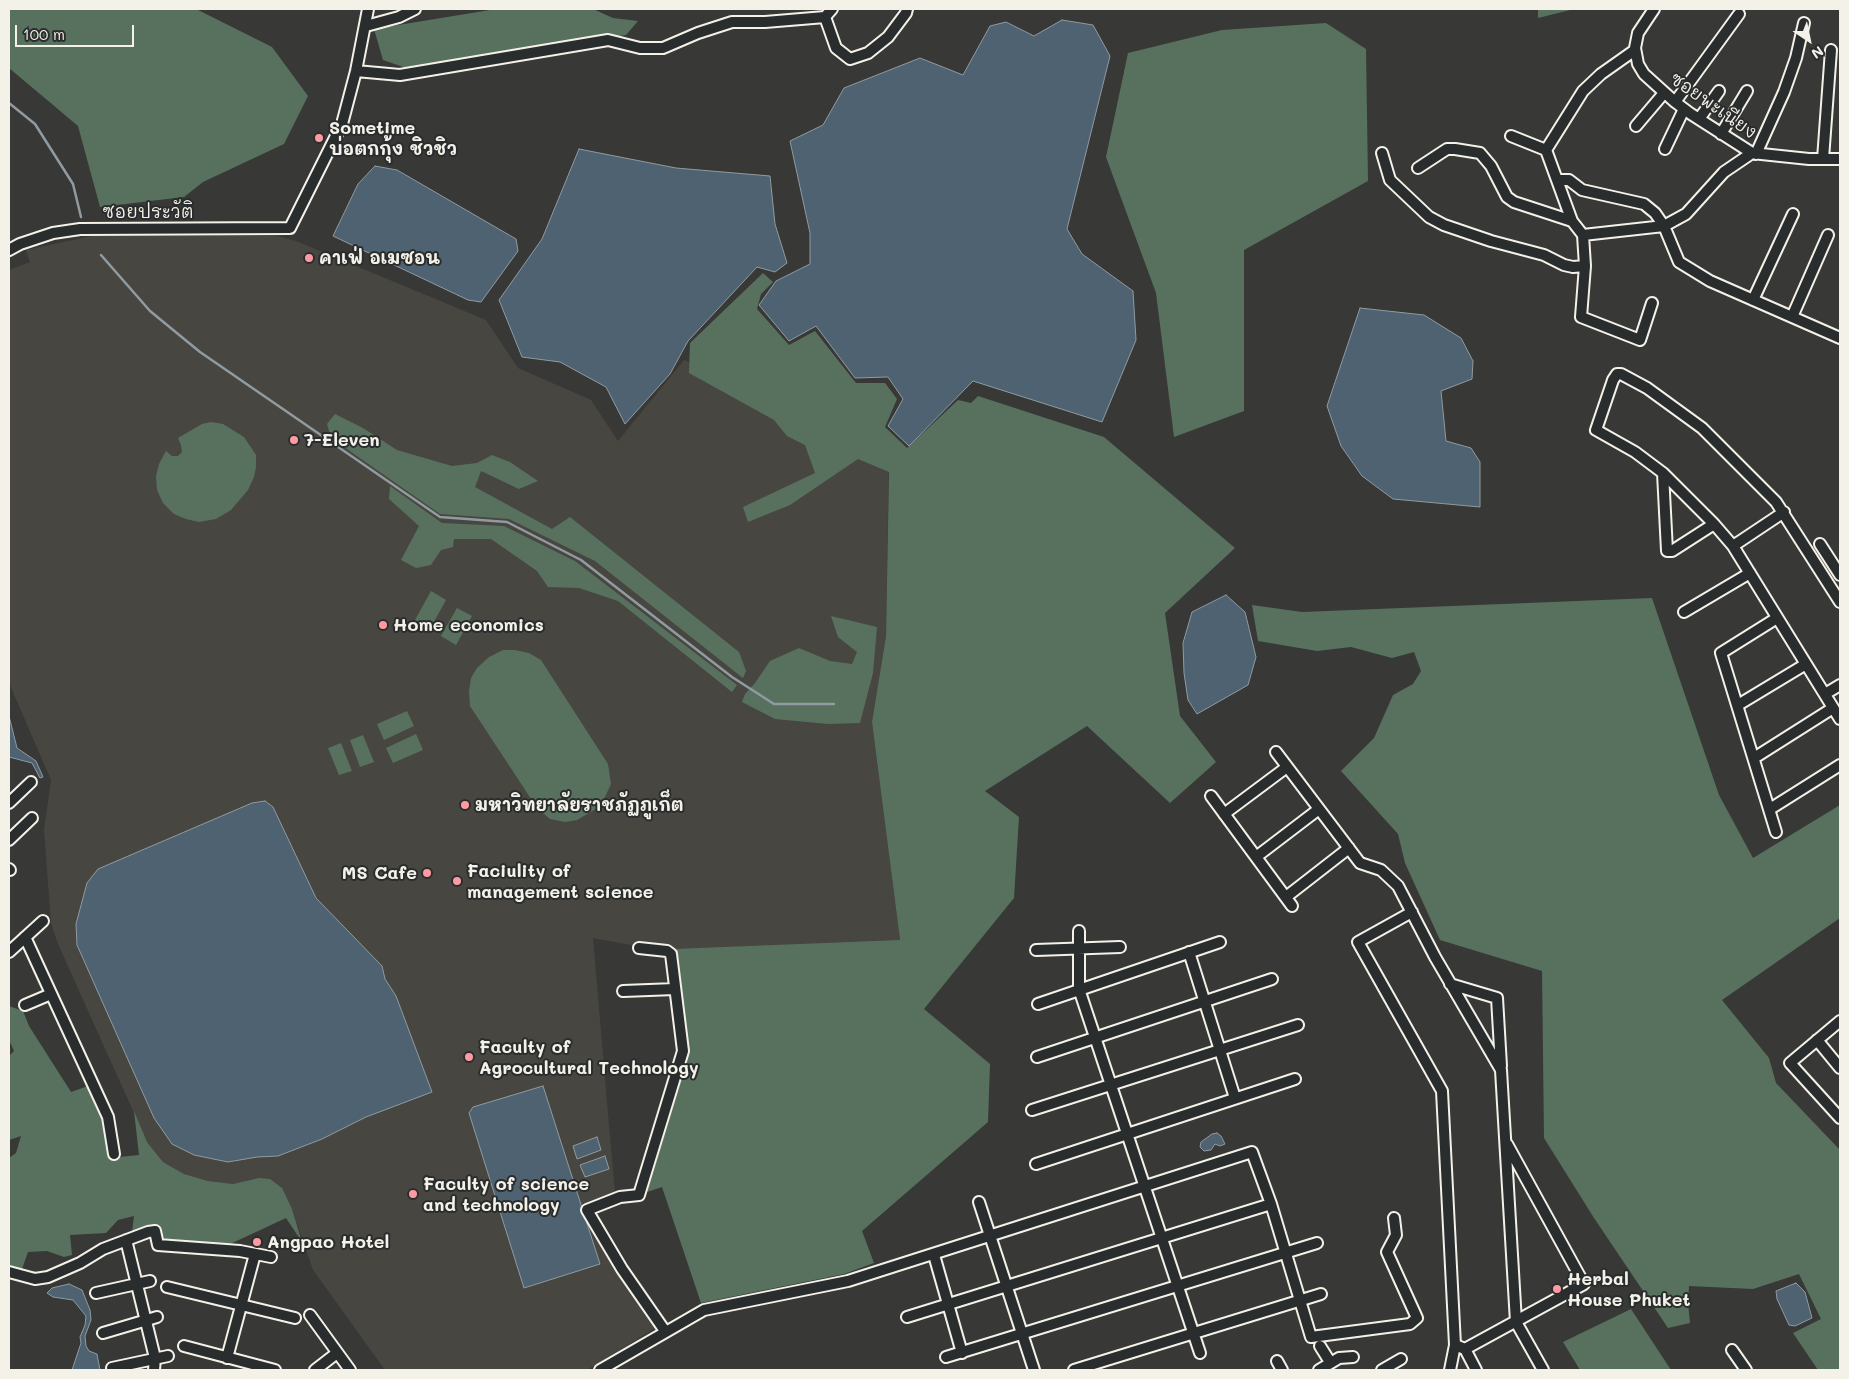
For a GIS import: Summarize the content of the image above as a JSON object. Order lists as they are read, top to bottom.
{
  "streets": {
    "street": ["ซอยพะเนียง", "ซอยประวัติ"]
  },
  "places": [
    "Sometime บ่อตกกุ้ง ชิวชิว",
    "คาเฟ่ อเมซอน",
    "7-Eleven",
    "Home economics",
    "มหาวิทยาลัยราชภัฏภูเก็ต",
    "MS Cafe",
    "Faciulity of management science",
    "Faculty of Agrocultural Technology",
    "Faculty of science and technology",
    "Angpao Hotel",
    "Herbal House Phuket"
  ],
  "scale_bar": "100 m",
  "north": "bottom right"
}
